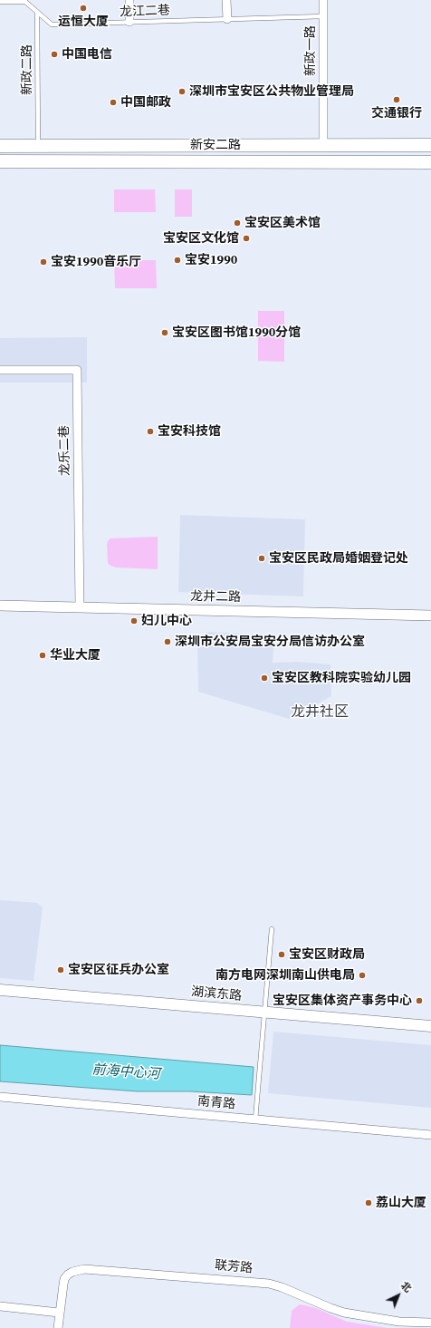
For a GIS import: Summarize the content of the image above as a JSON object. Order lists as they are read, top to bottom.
{
  "streets": {
    "main road": ["新安二路", "湖滨东路"],
    "street": [
      "新政一路",
      "龙乐二巷",
      "龙井二路",
      "南青路",
      "联芳路"
    ],
    "lane": ["龙江二巷", "新政二路"]
  },
  "crossings": [
    ["龙江二巷", "新政一路"],
    ["龙江二巷", "新政二路"],
    ["新政一路", "新安二路"],
    ["新政二路", "新安二路"],
    ["龙乐二巷", "龙井二路"]
  ],
  "districts": ["龙井社区"],
  "water": ["前海中心河"],
  "places": [
    "运恒大厦",
    "中国电信",
    "深圳市宝安区公共物业管理局",
    "交通银行",
    "中国邮政",
    "宝安区美术馆",
    "宝安区文化馆",
    "宝安1990",
    "宝安1990音乐厅",
    "宝安区图书馆1990分馆",
    "宝安科技馆",
    "宝安区民政局婚姻登记处",
    "妇儿中心",
    "深圳市公安局宝安分局信访办公室",
    "华业大厦",
    "宝安区教科院实验幼儿园",
    "宝安区财政局",
    "宝安区征兵办公室",
    "南方电网深圳南山供电局",
    "宝安区集体资产事务中心",
    "荔山大厦"
  ],
  "north": "top right"
}
